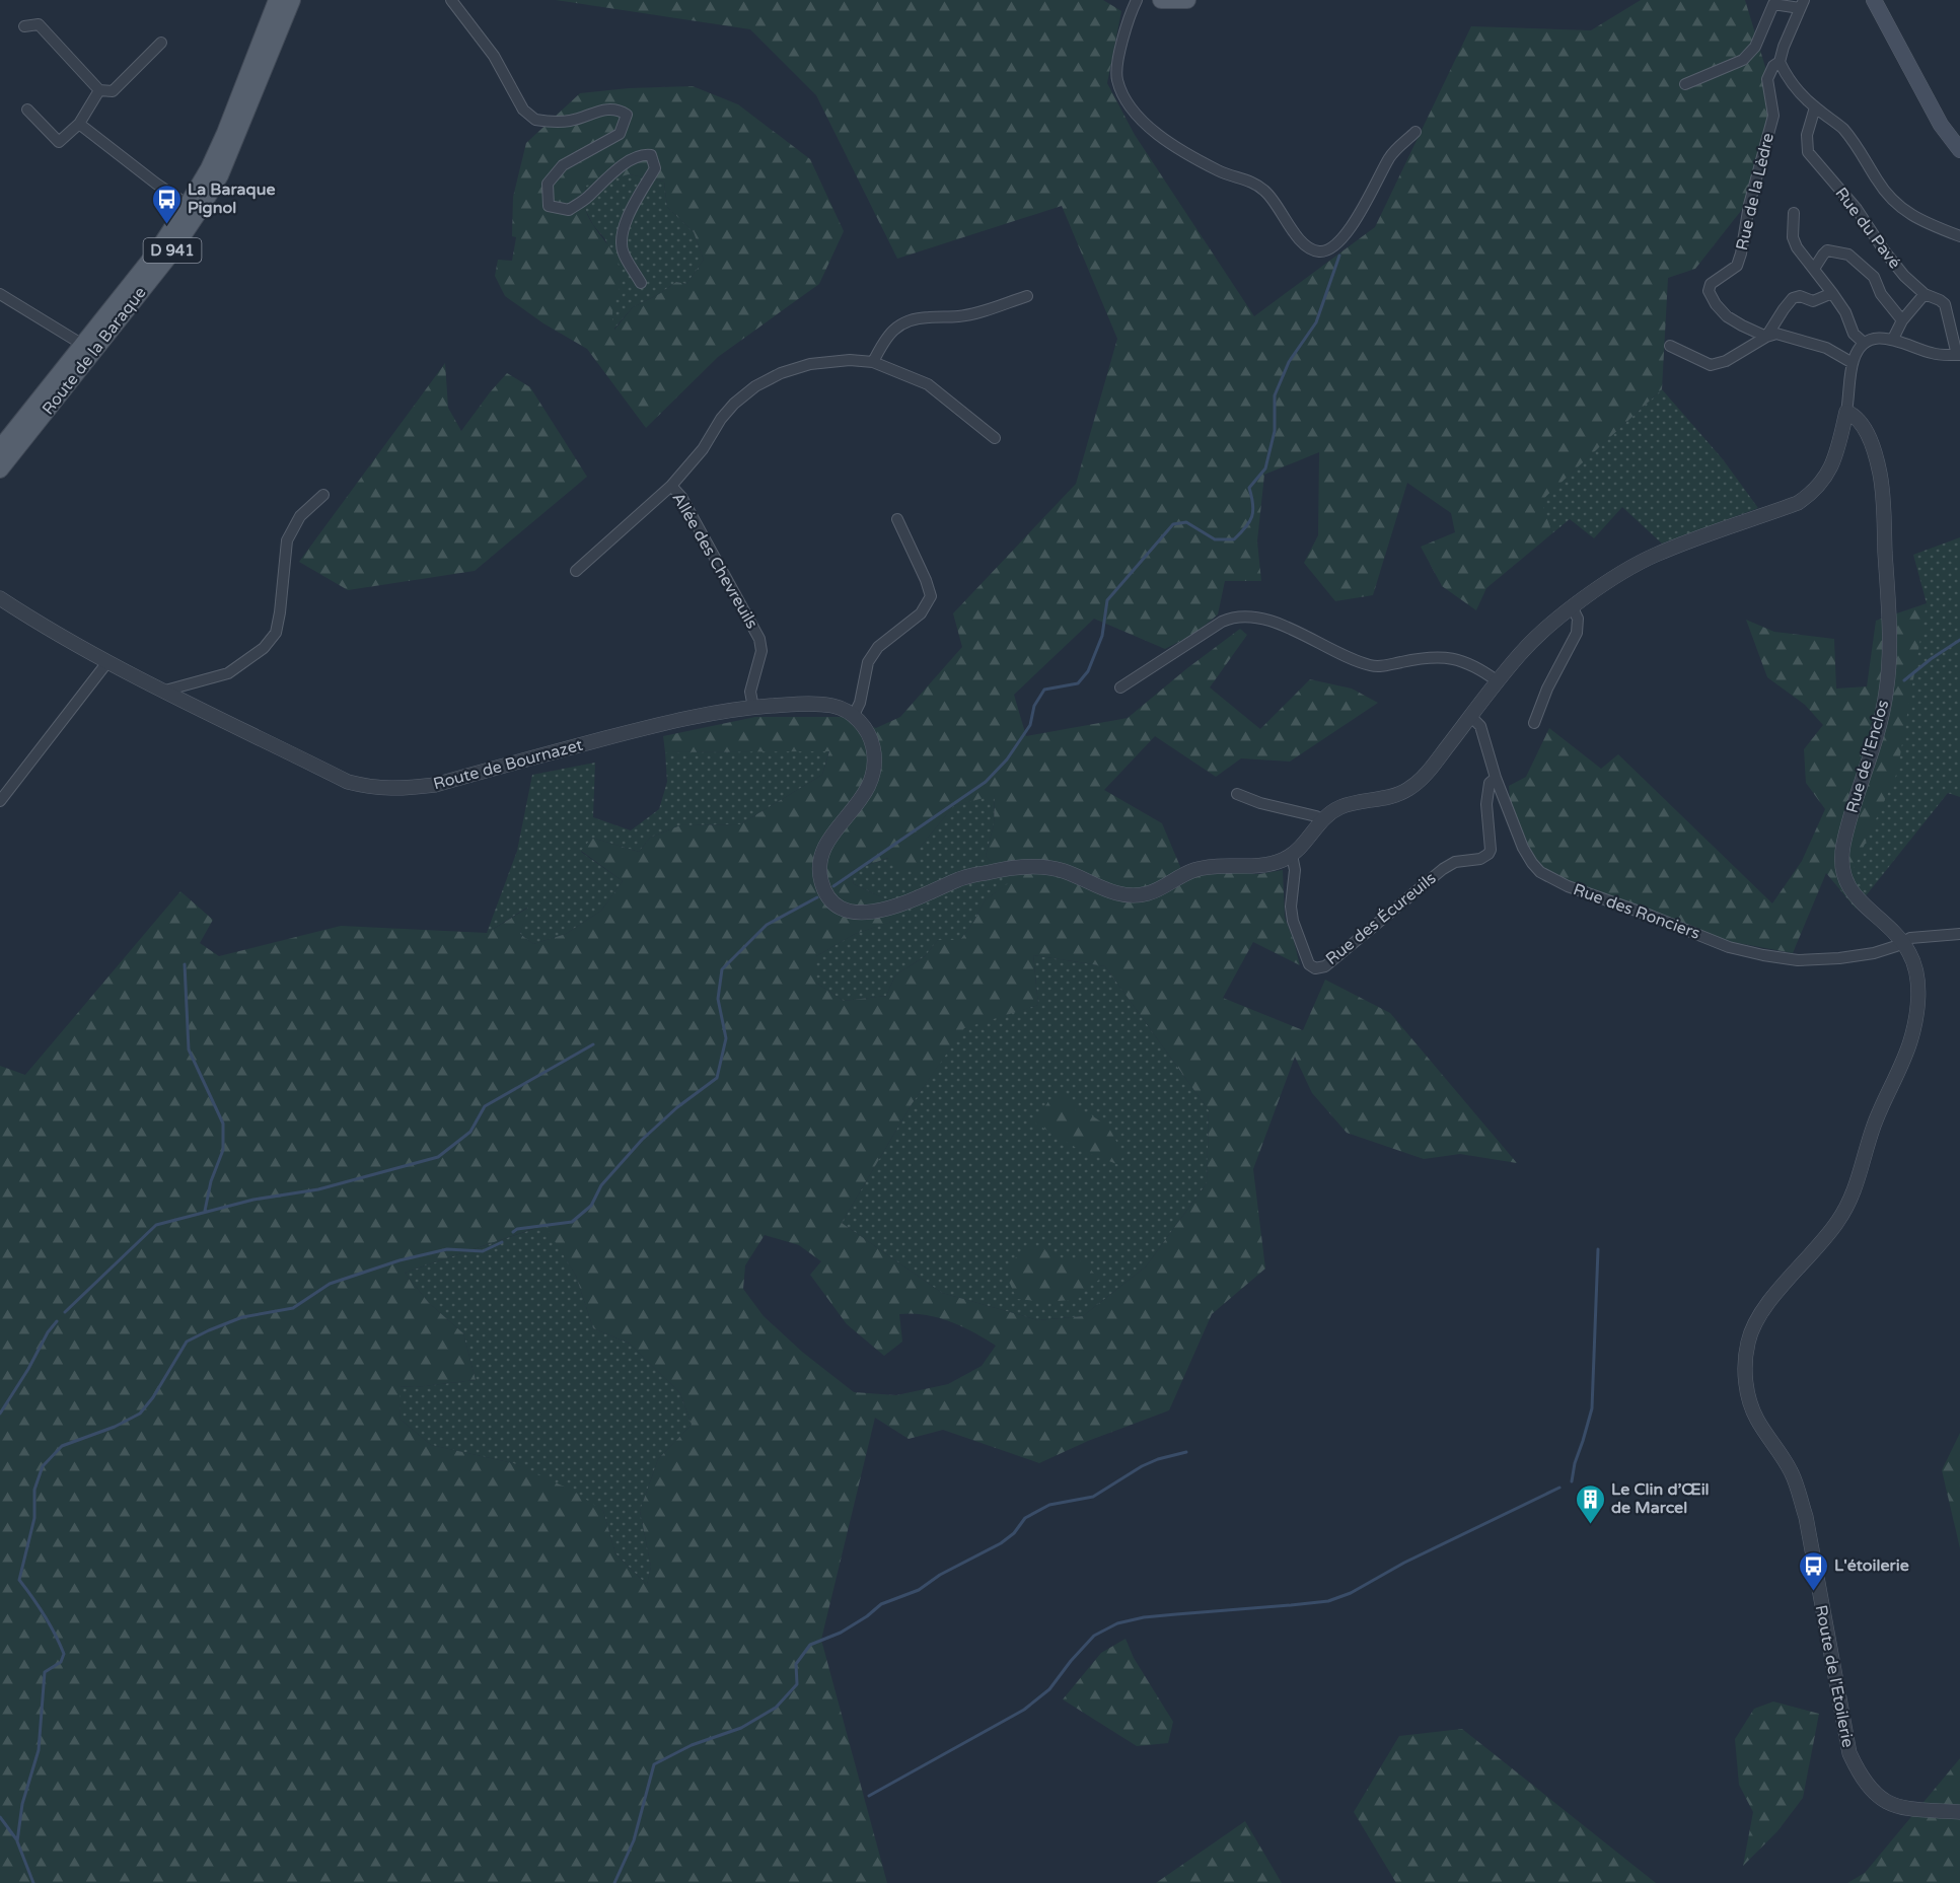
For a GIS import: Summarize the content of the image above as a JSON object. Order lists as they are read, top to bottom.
{
  "streets": {
    "main road": ["D 941", "Route de la Baraque"],
    "street": [
      "Rue de la Lèdre",
      "Rue du Pavé",
      "Allée des Chevreuils",
      "Rue de l'Enclos",
      "Route de Bournazet",
      "Rue des Ronciers",
      "Rue des Écureuils",
      "Route de l'Etoilerie"
    ]
  },
  "crossings": [
    ["Allée des Chevreuils", "Route de Bournazet"],
    ["Rue de l'Enclos", "Rue des Ronciers"],
    ["Rue de l'Enclos", "Route de l'Etoilerie"],
    ["Rue des Ronciers", "Rue des Écureuils"],
    ["Rue des Ronciers", "Route de l'Etoilerie"]
  ],
  "places": {
    "bus stop": ["La Baraque Pignol", "L'étoilerie"],
    "building": ["Le Clin d’Œil de Marcel"]
  }
}
